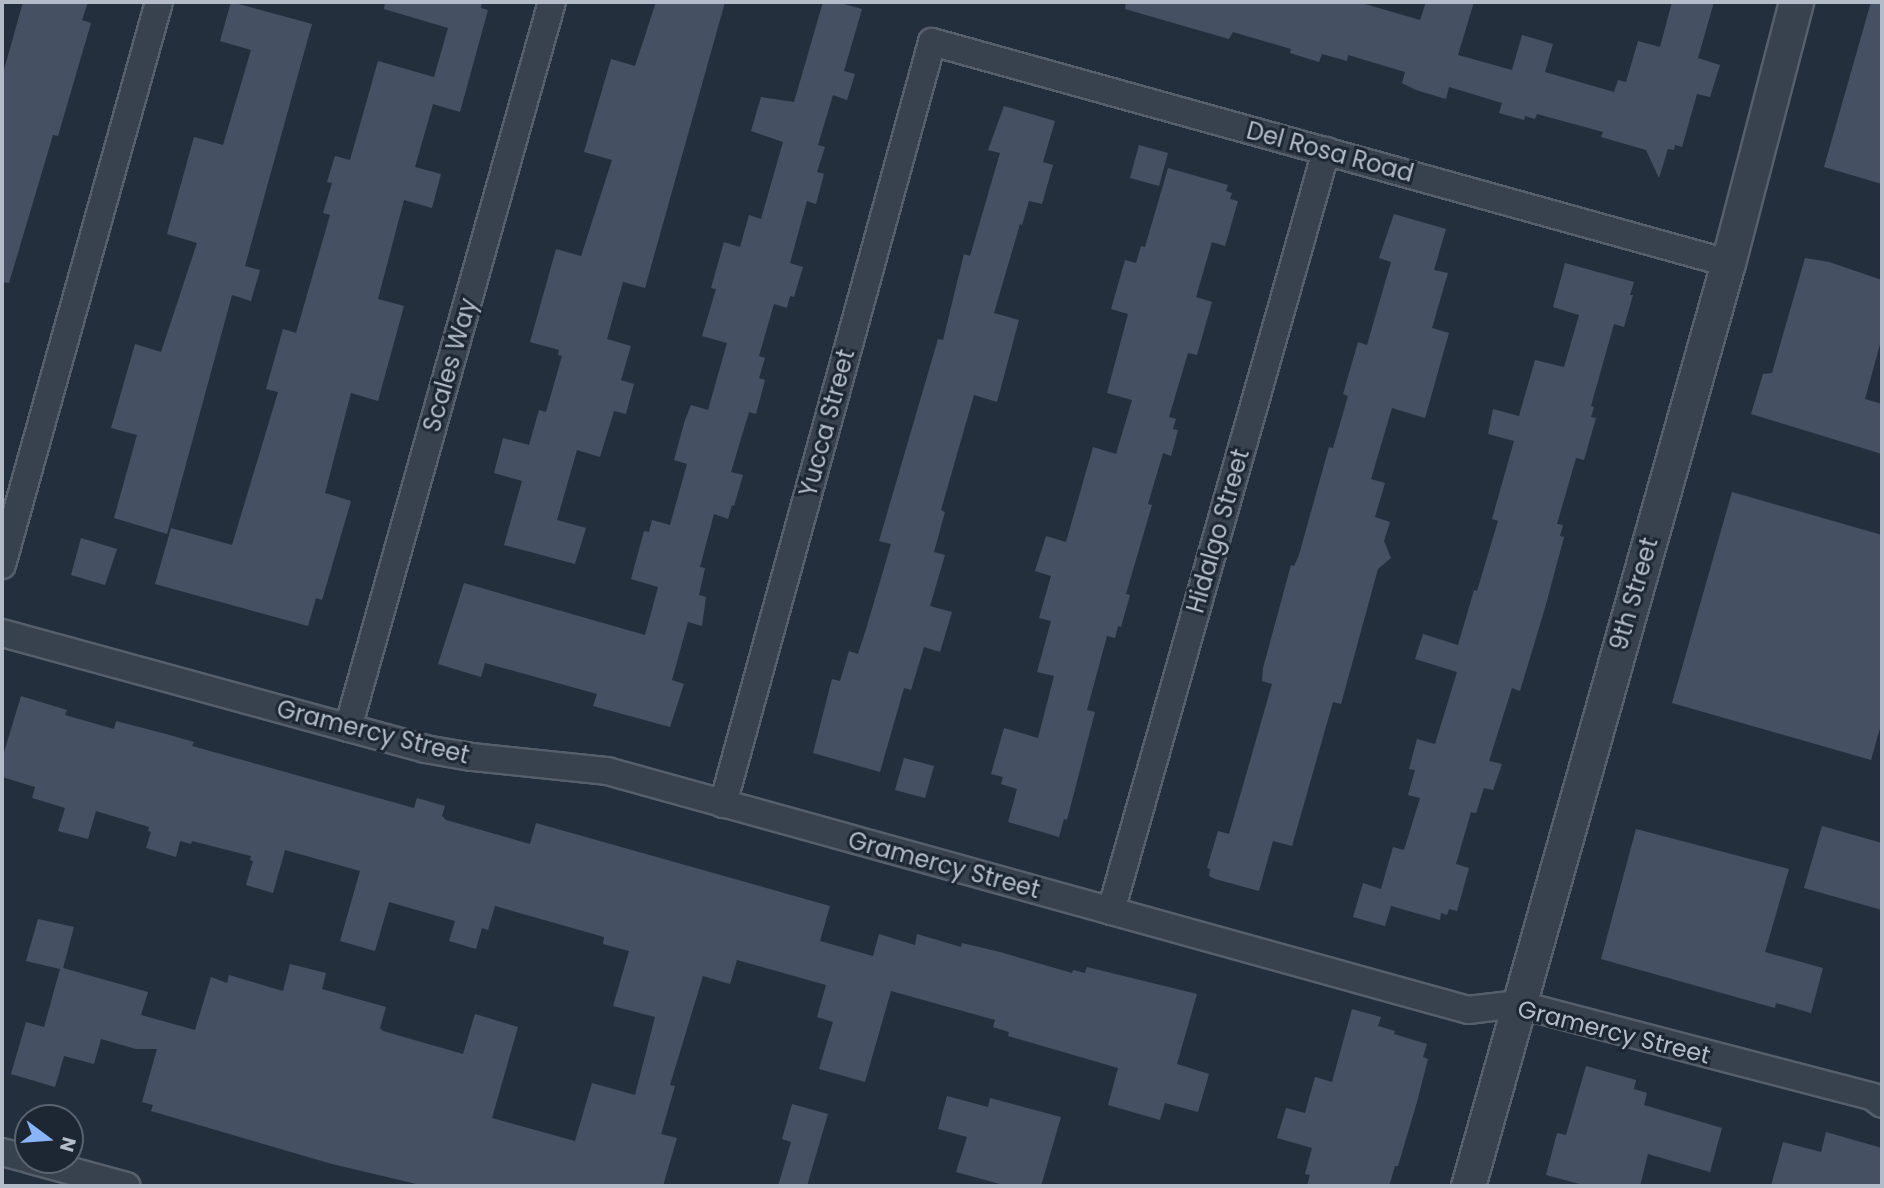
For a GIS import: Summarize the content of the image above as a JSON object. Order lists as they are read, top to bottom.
{
  "streets": {
    "street": [
      "Del Rosa Road",
      "Scales Way",
      "Yucca Street",
      "Hidalgo Street",
      "9th Street",
      "Gramercy Street"
    ]
  },
  "crossings": [
    ["Del Rosa Road", "Yucca Street"],
    ["Del Rosa Road", "Hidalgo Street"],
    ["Del Rosa Road", "9th Street"],
    ["Scales Way", "Gramercy Street"],
    ["Yucca Street", "Gramercy Street"],
    ["Hidalgo Street", "Gramercy Street"],
    ["9th Street", "Gramercy Street"]
  ],
  "north": "right"
}
